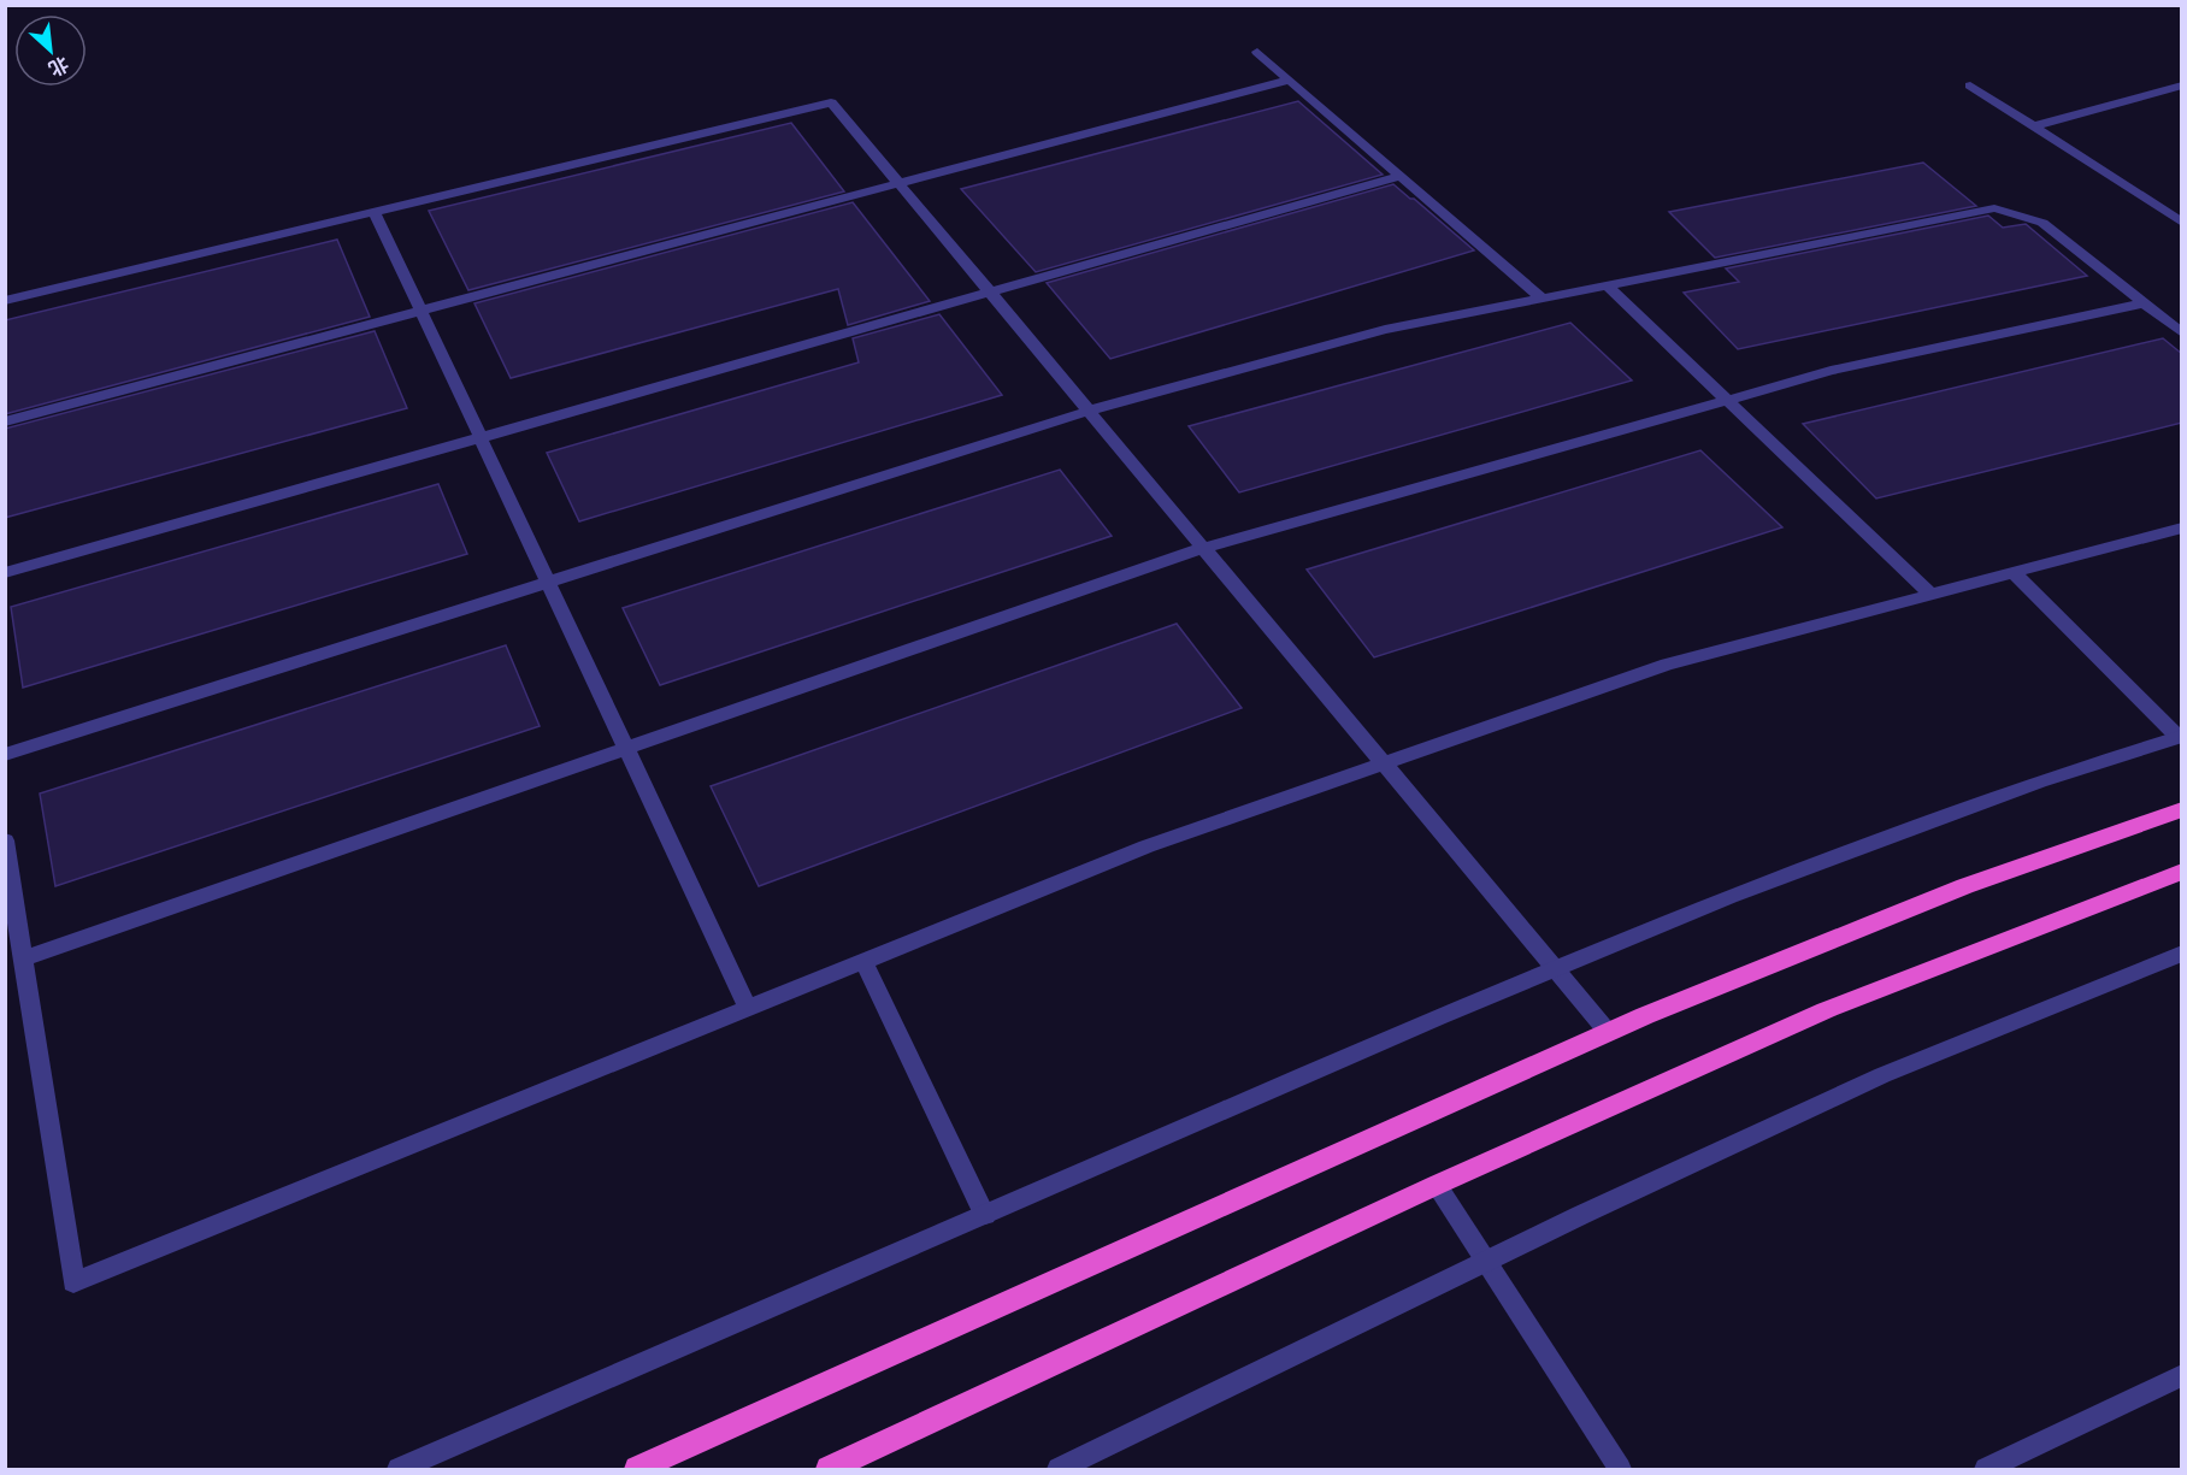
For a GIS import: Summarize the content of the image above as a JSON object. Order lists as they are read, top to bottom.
{
  "north": "bottom right"
}
